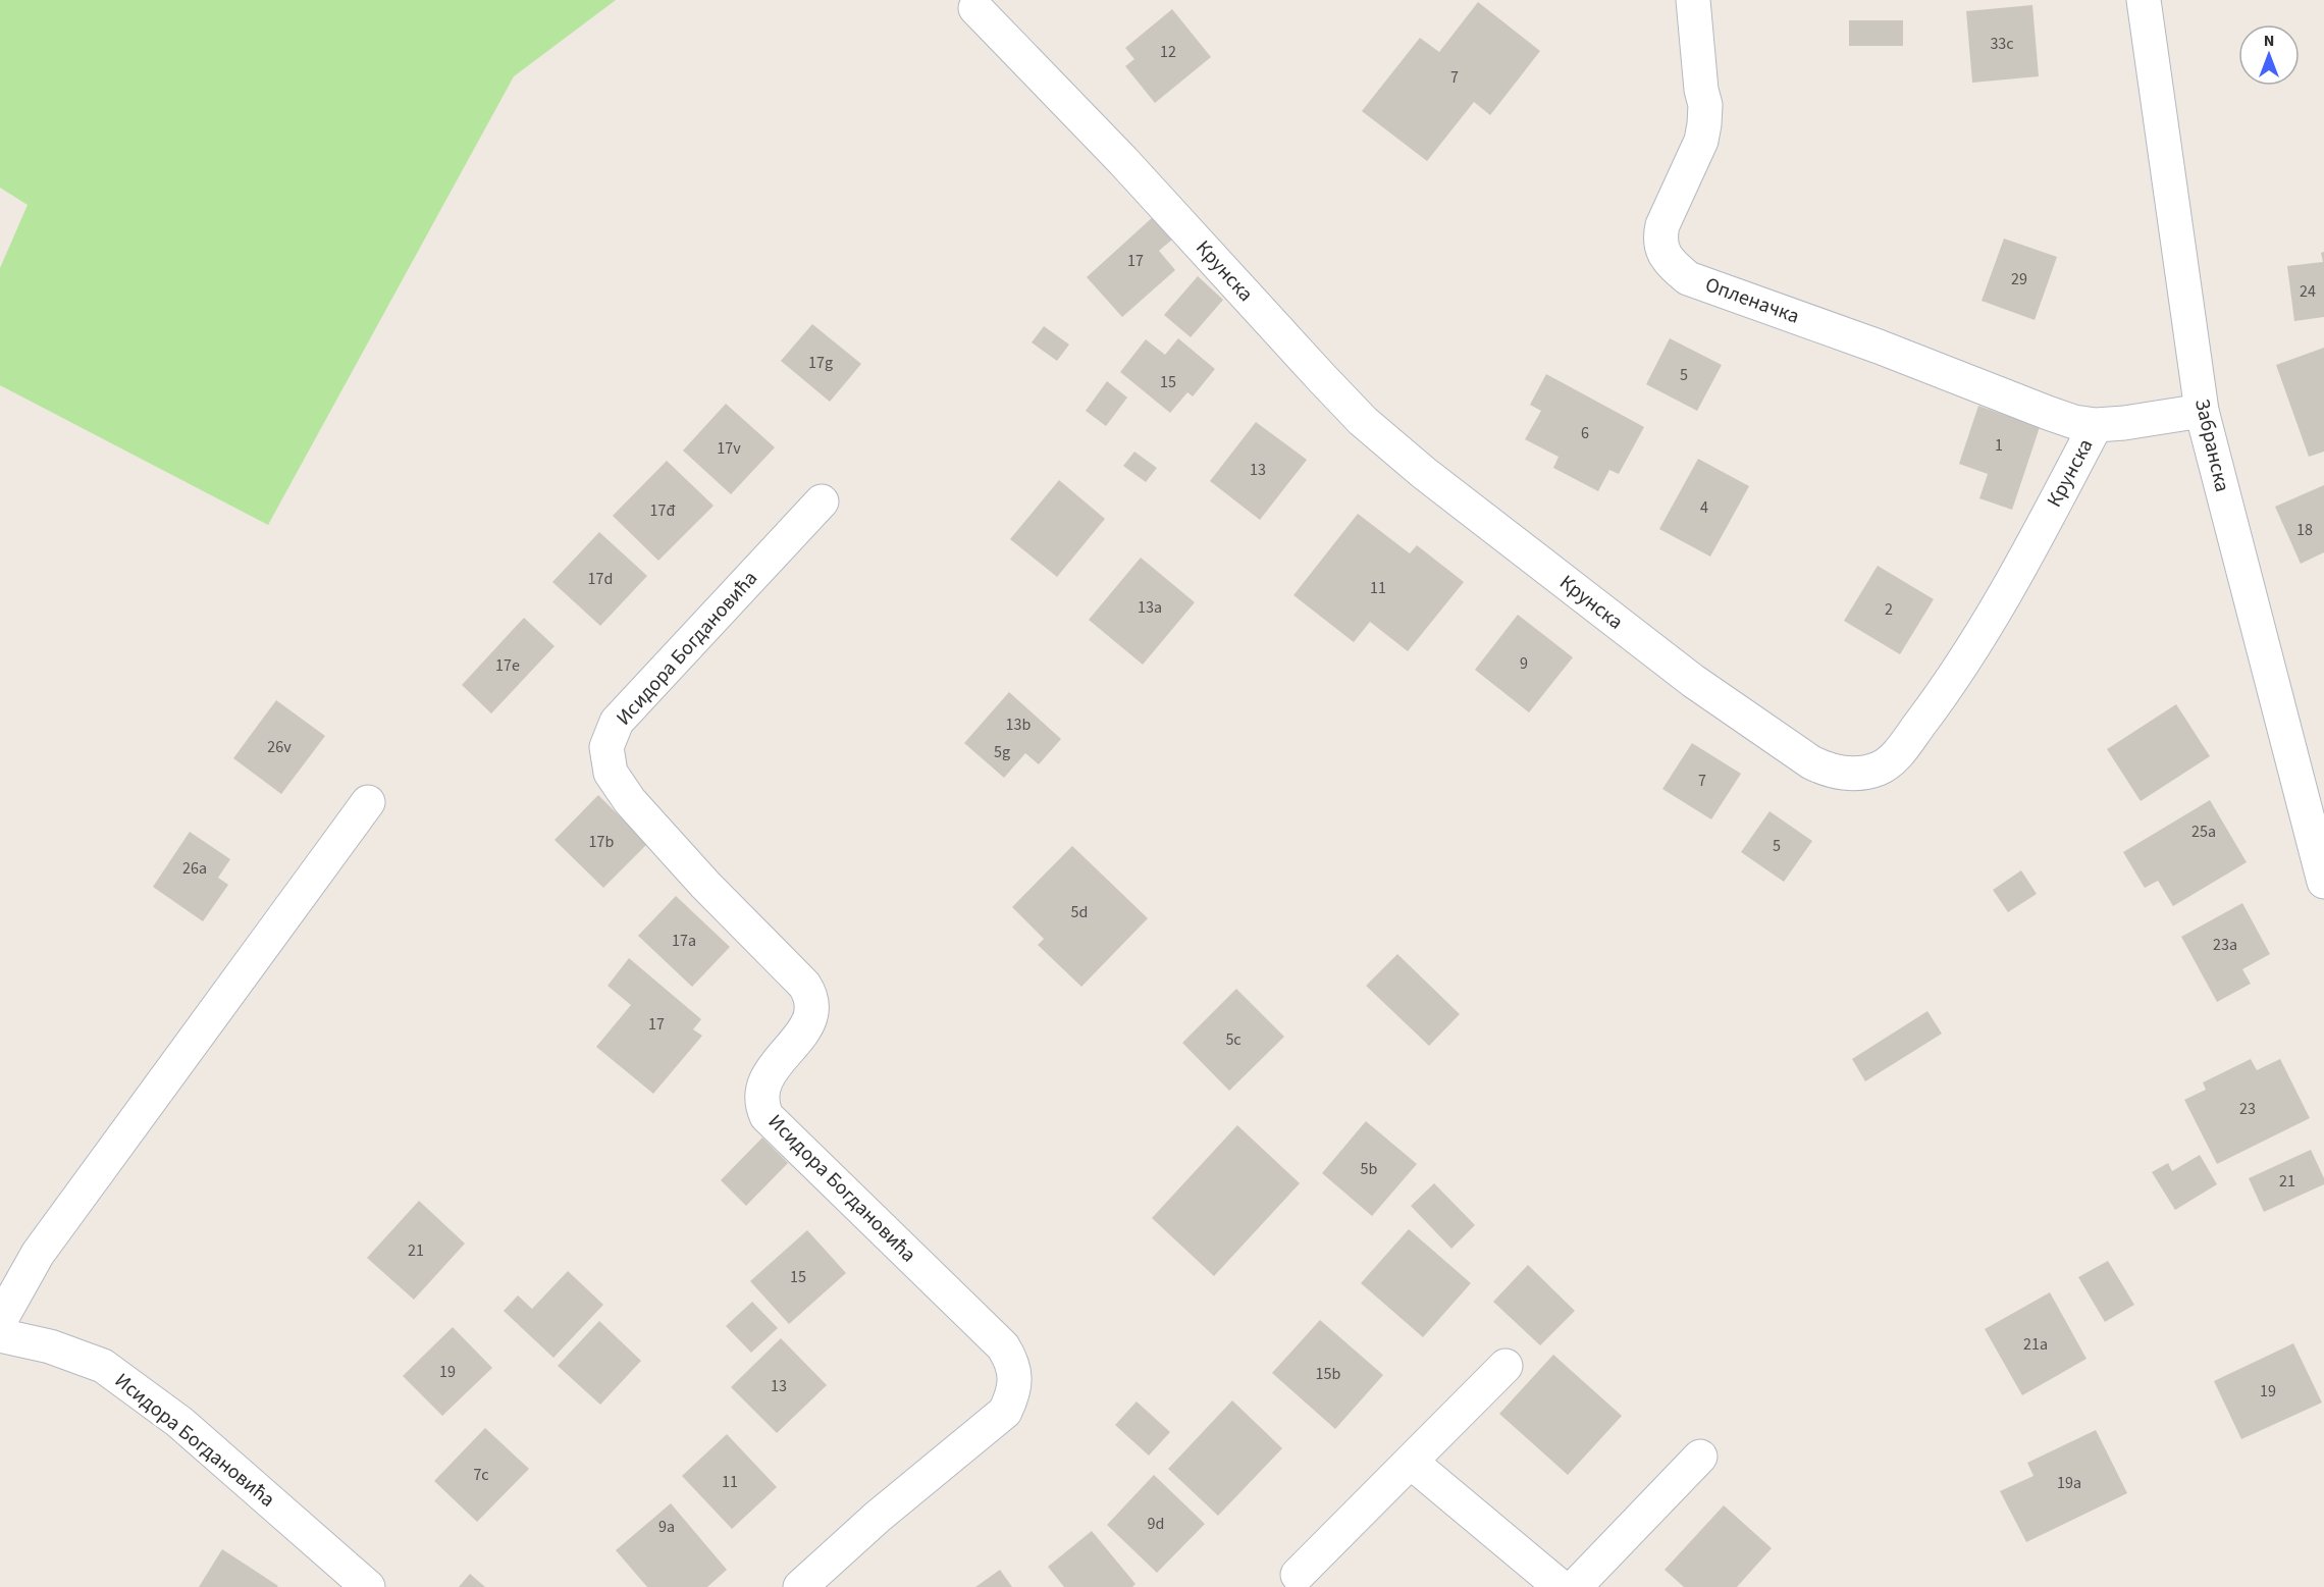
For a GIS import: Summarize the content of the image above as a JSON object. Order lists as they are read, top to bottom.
{
  "streets": {
    "street": [
      "Крунска",
      "Опленачка",
      "Забранска",
      "Исидора Богдановића"
    ]
  },
  "crossings": [
    ["Крунска", "Опленачка"],
    ["Крунска", "Забранска"]
  ],
  "house_numbers": [
    "33c",
    "12",
    "7",
    "17",
    "29",
    "24",
    "17g",
    "5",
    "15",
    "6",
    "1",
    "17v",
    "13",
    "4",
    "17đ",
    "18",
    "17d",
    "11",
    "13a",
    "2",
    "9",
    "17e",
    "13b",
    "26v",
    "5g",
    "7",
    "25a",
    "17b",
    "5",
    "26a",
    "5d",
    "17a",
    "23a",
    "17",
    "5c",
    "23",
    "5b",
    "21",
    "21",
    "15",
    "21a",
    "19",
    "15b",
    "13",
    "19",
    "7c",
    "11",
    "19a",
    "9d",
    "9a"
  ],
  "north": "top"
}
